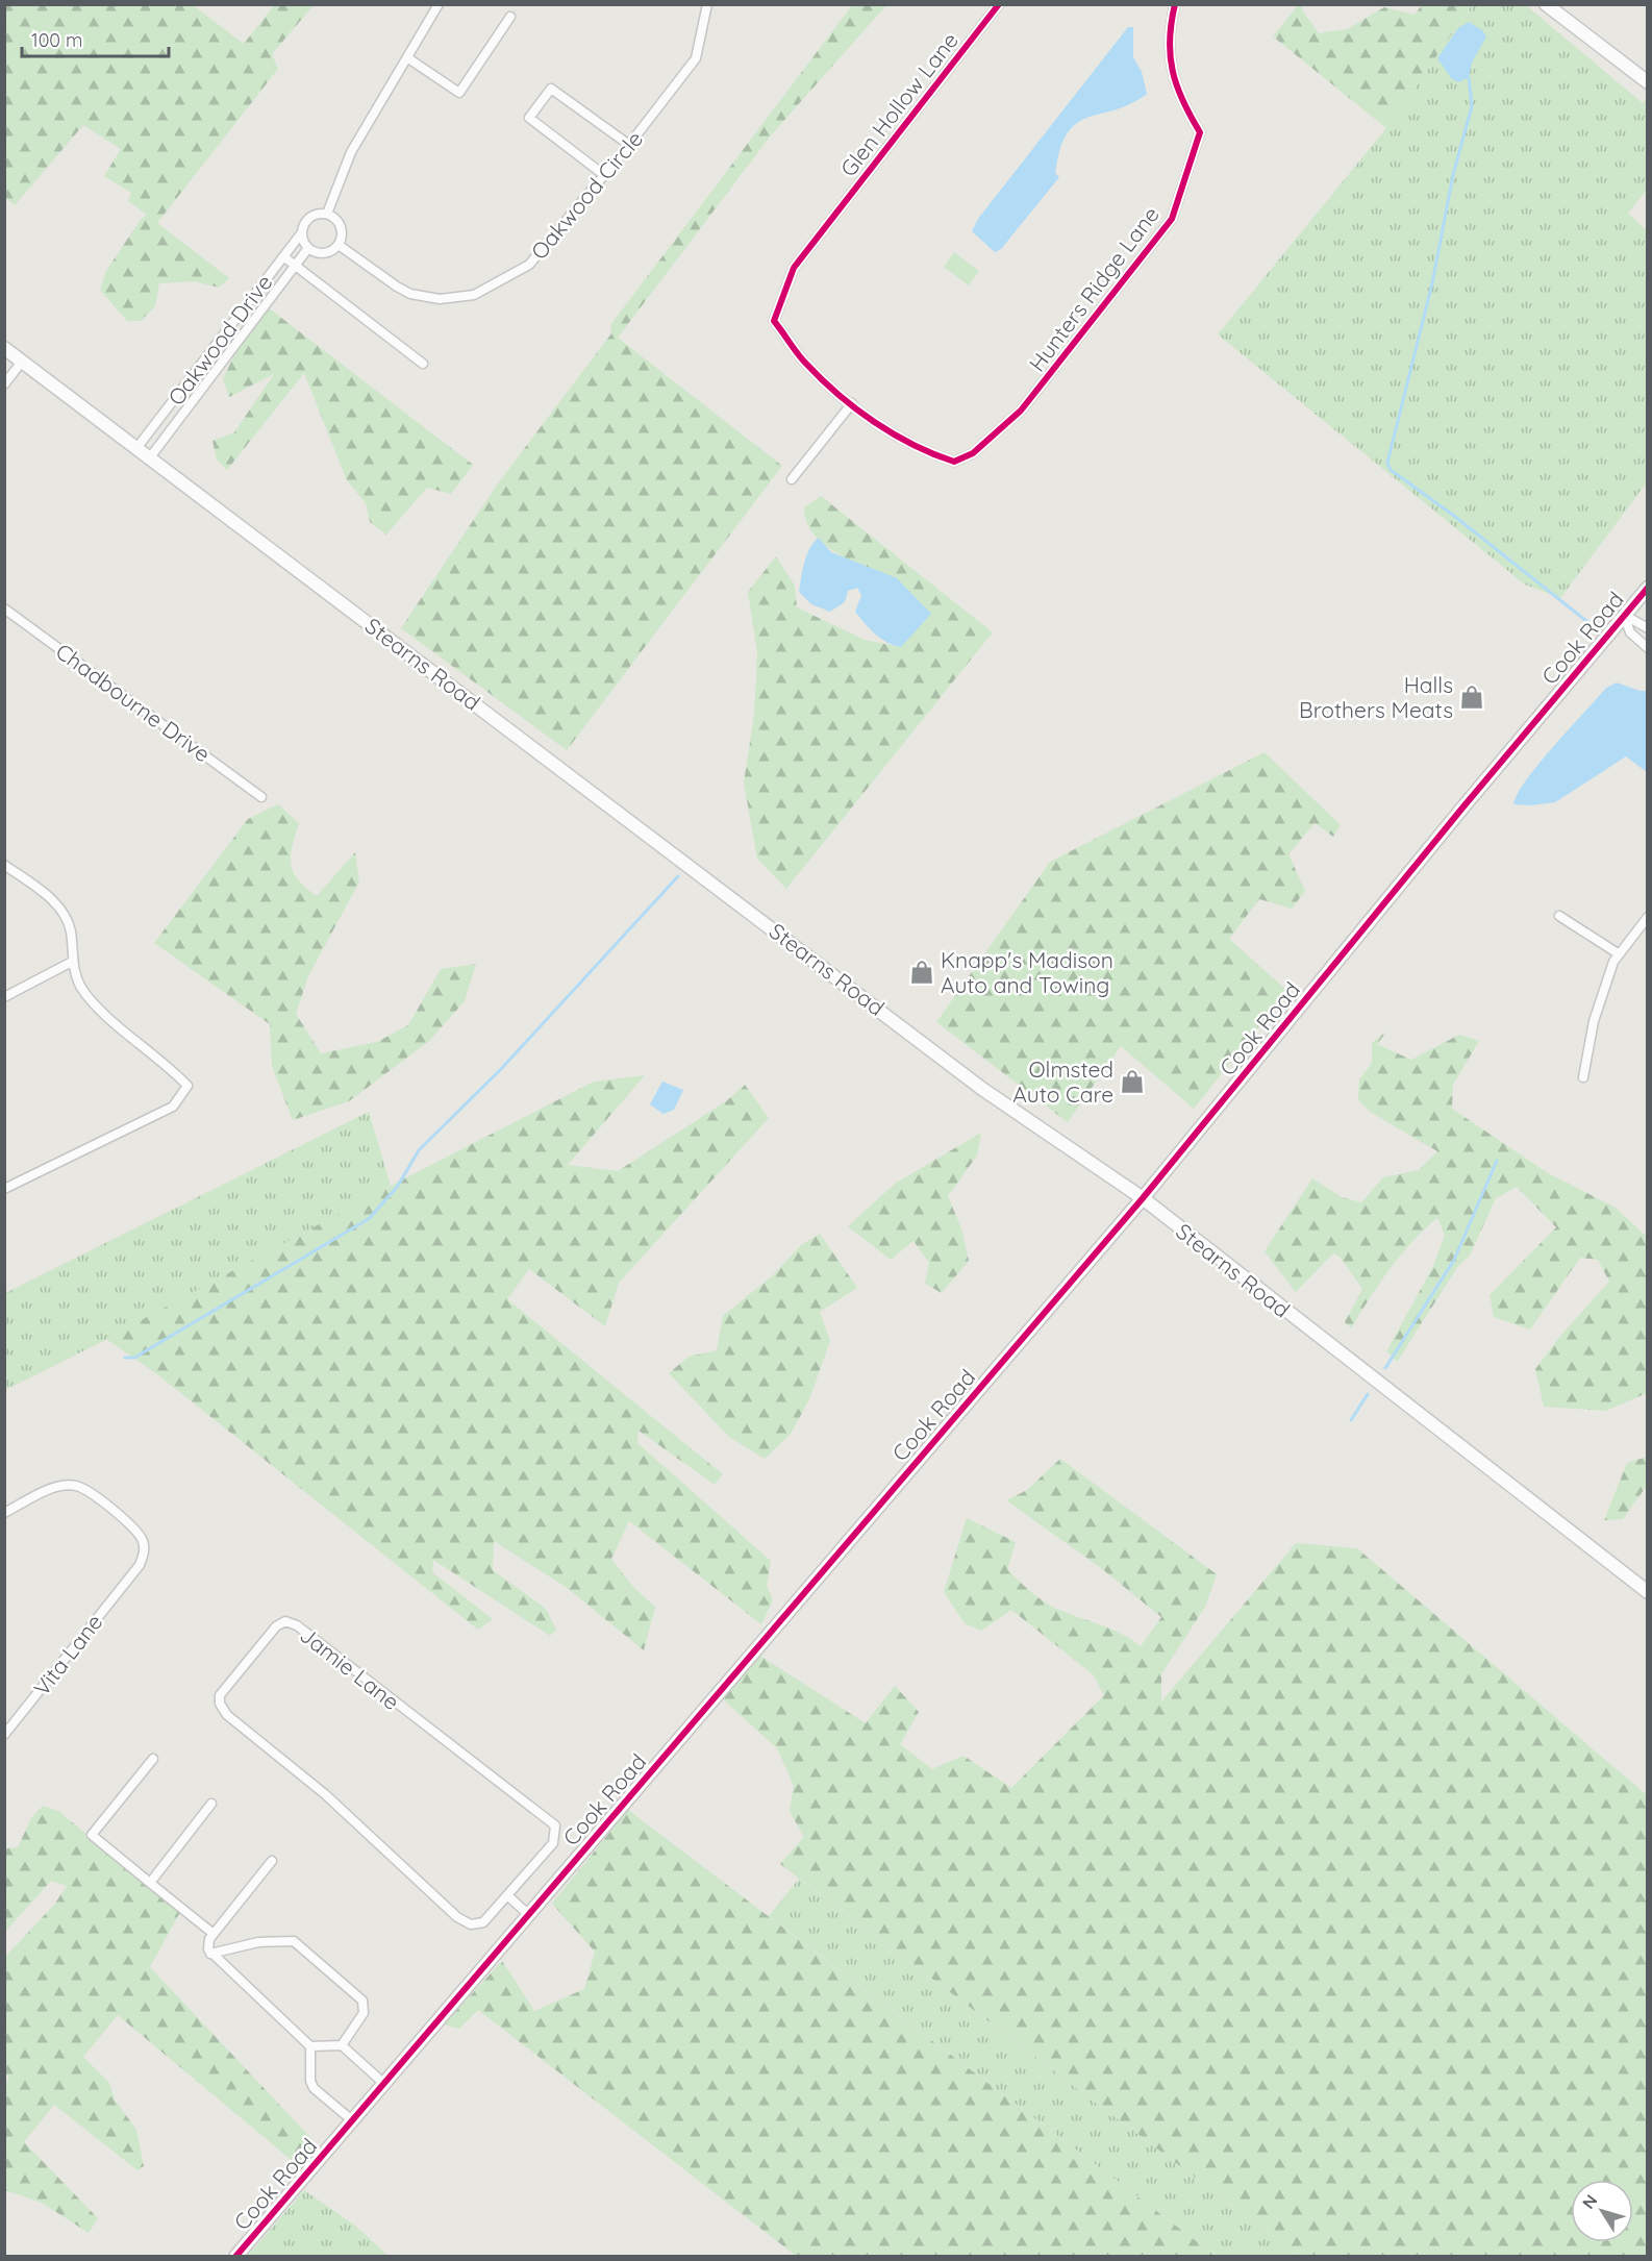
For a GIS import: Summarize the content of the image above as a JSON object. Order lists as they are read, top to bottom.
{
  "streets": {
    "street": [
      "Glen Hollow Lane",
      "Oakwood Circle",
      "Hunters Ridge Lane",
      "Oakwood Drive",
      "Cook Road",
      "Stearns Road",
      "Chadbourne Drive",
      "Vita Lane",
      "Jamie Lane"
    ]
  },
  "crossings": [
    ["Glen Hollow Lane", "Hunters Ridge Lane"],
    ["Oakwood Circle", "Oakwood Drive"],
    ["Oakwood Drive", "Stearns Road"],
    ["Cook Road", "Stearns Road"]
  ],
  "places": {
    "shop": ["Halls Brothers Meats", "Knapp's Madison Auto and Towing", "Olmsted Auto Care"]
  },
  "scale_bar": "100 m",
  "north": "top left"
}
